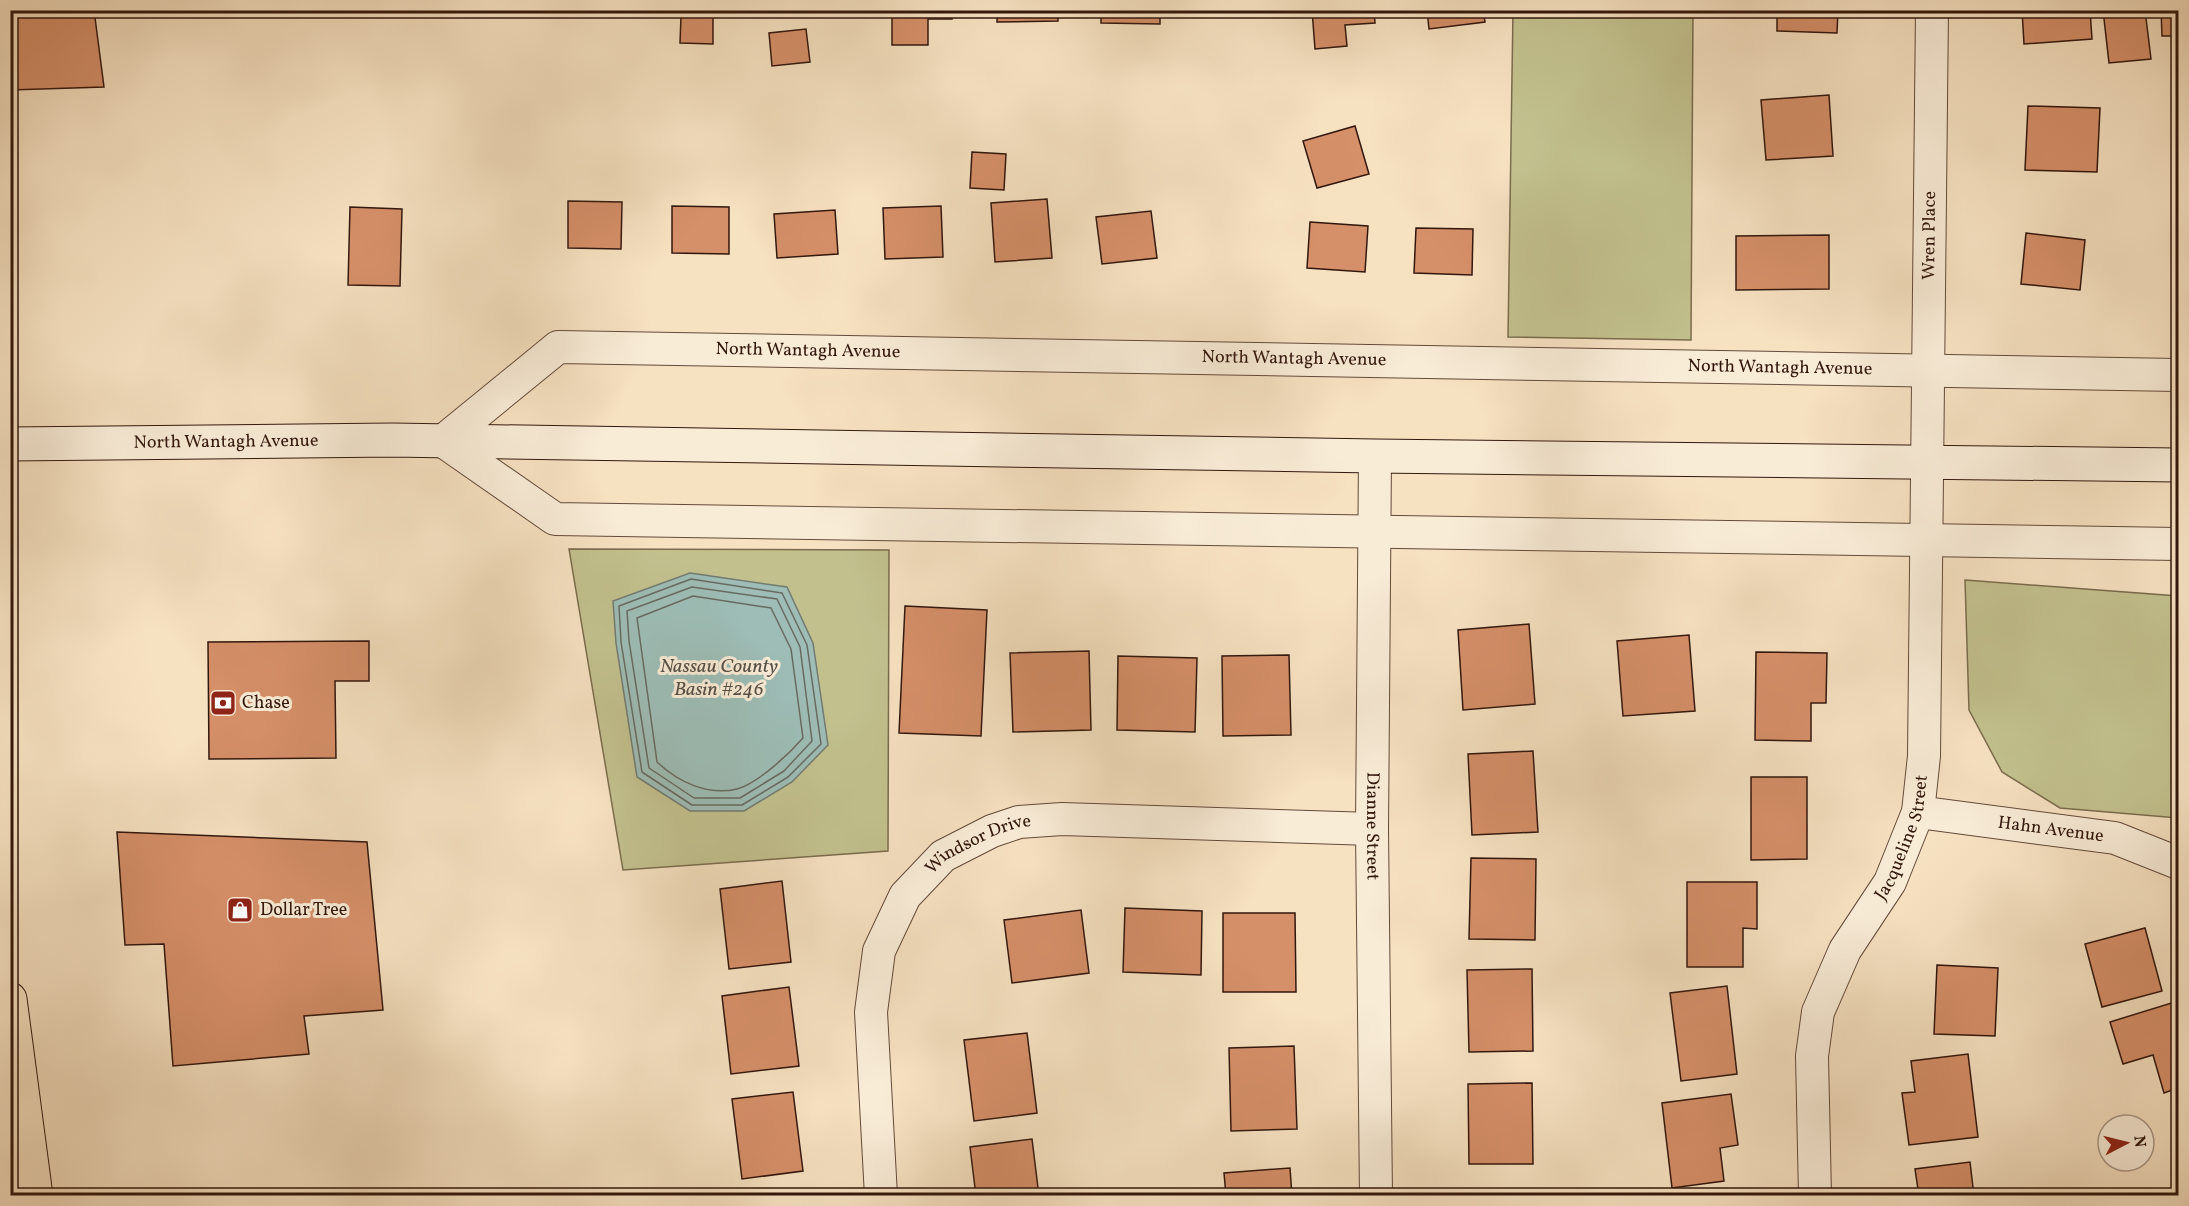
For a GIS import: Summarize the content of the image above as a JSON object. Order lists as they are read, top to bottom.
{
  "streets": {
    "main road": ["North Wantagh Avenue"],
    "street": [
      "Wren Place",
      "Dianne Street",
      "Hahn Avenue",
      "Jacqueline Street",
      "Windsor Drive"
    ]
  },
  "crossings": [
    ["Wren Place", "North Wantagh Avenue"],
    ["Wren Place", "Jacqueline Street"],
    ["North Wantagh Avenue", "Dianne Street"],
    ["North Wantagh Avenue", "Jacqueline Street"],
    ["Dianne Street", "Windsor Drive"],
    ["Hahn Avenue", "Jacqueline Street"]
  ],
  "water": ["Nassau County Basin #246"],
  "places": {
    "bank": ["Chase"],
    "shop": ["Dollar Tree"]
  },
  "north": "right"
}
